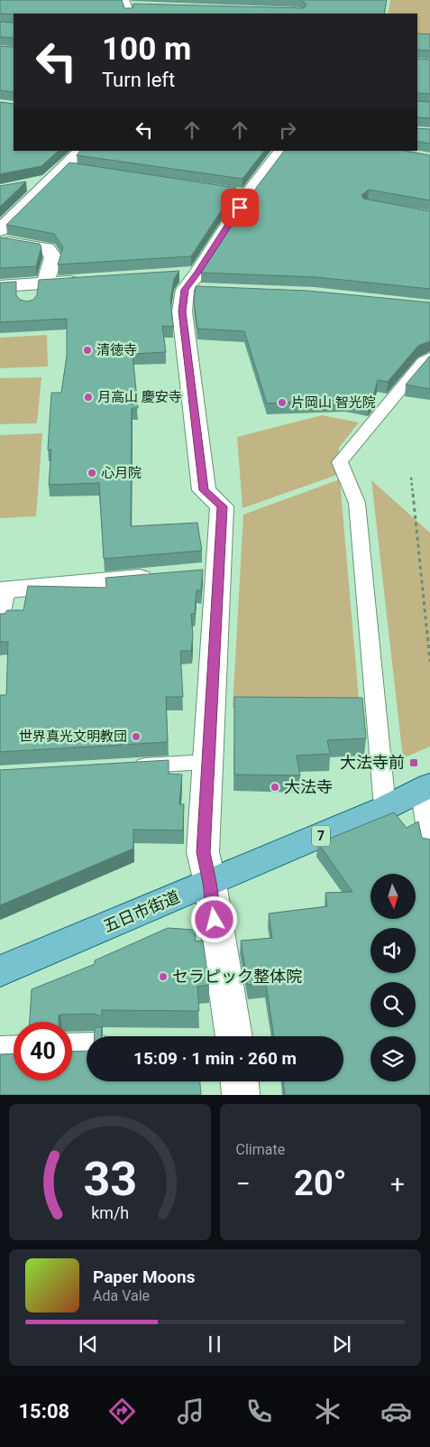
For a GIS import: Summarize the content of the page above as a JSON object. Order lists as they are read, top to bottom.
{
  "streets": {
    "main road": ["7", "五日市街道"]
  },
  "places": {
    "other": [
      "清徳寺",
      "月高山 慶安寺",
      "片岡山 智光院",
      "心月院",
      "世界真光文明教団",
      "大法寺",
      "セラピック整体院"
    ],
    "transit": ["大法寺前"]
  },
  "north": "bottom",
  "page": {
    "turn": ["100 m", "Turn left"],
    "limit": "40",
    "trip": "15:09 · 1 min · 260 m",
    "tile": "Climate",
    "heat": ["−", "20°", "+"],
    "song": ["Paper Moons", "Ada Vale"],
    "tabs": "15:08",
    "gauge": ["33", "km/h"]
  }
}
